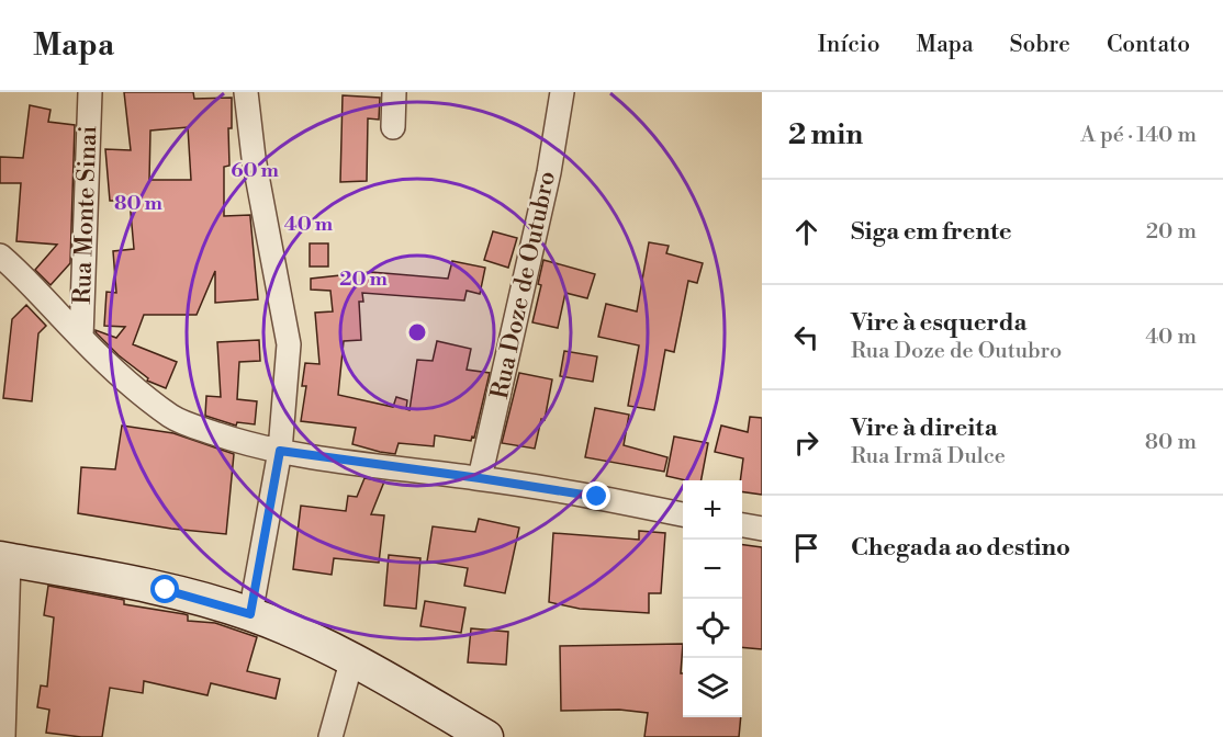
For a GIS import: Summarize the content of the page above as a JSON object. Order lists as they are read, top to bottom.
{
  "streets": {
    "street": ["Rua Monte Sinai", "Rua Doze de Outubro"]
  },
  "page": {
    "header": "Mapa",
    "nav": [
      "Início",
      "Mapa",
      "Sobre",
      "Contato"
    ],
    "heading": ["2 min", "A pé · 140 m"],
    "list": [
      ["Siga em frente", "20 m"],
      ["Vire à esquerda", "Rua Doze de Outubro", "40 m"],
      ["Vire à direita", "Rua Irmã Dulce", "80 m"],
      "Chegada ao destino"
    ],
    "map_buttons": ["+", "−"]
  },
  "rings": [
    "60 m",
    "80 m",
    "40 m",
    "20 m"
  ]
}
